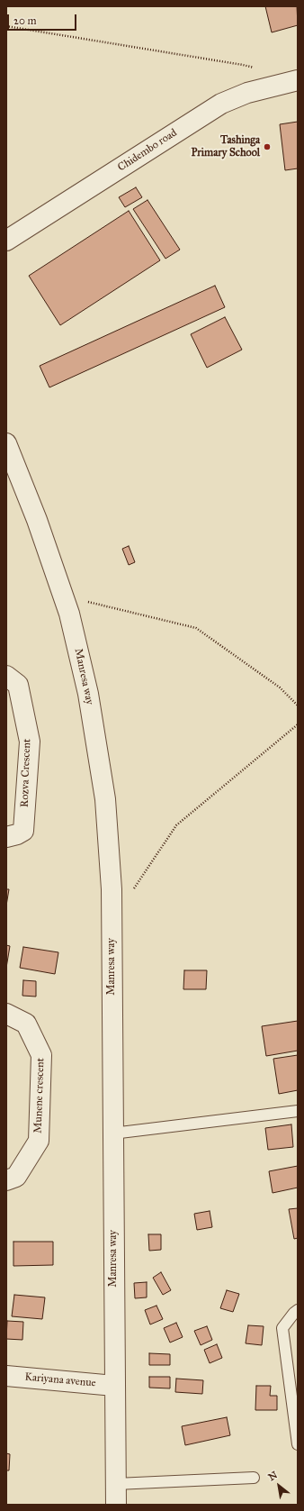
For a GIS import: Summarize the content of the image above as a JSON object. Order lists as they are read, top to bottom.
{
  "streets": {
    "street": [
      "Chidembo road",
      "Manresa way",
      "Rozva Crescent",
      "Munene crescent",
      "Kariyana avenue"
    ]
  },
  "crossings": [
    ["Manresa way", "Kariyana avenue"]
  ],
  "places": ["Tashinga Primary School"],
  "scale_bar": "20 m",
  "north": "top left"
}
